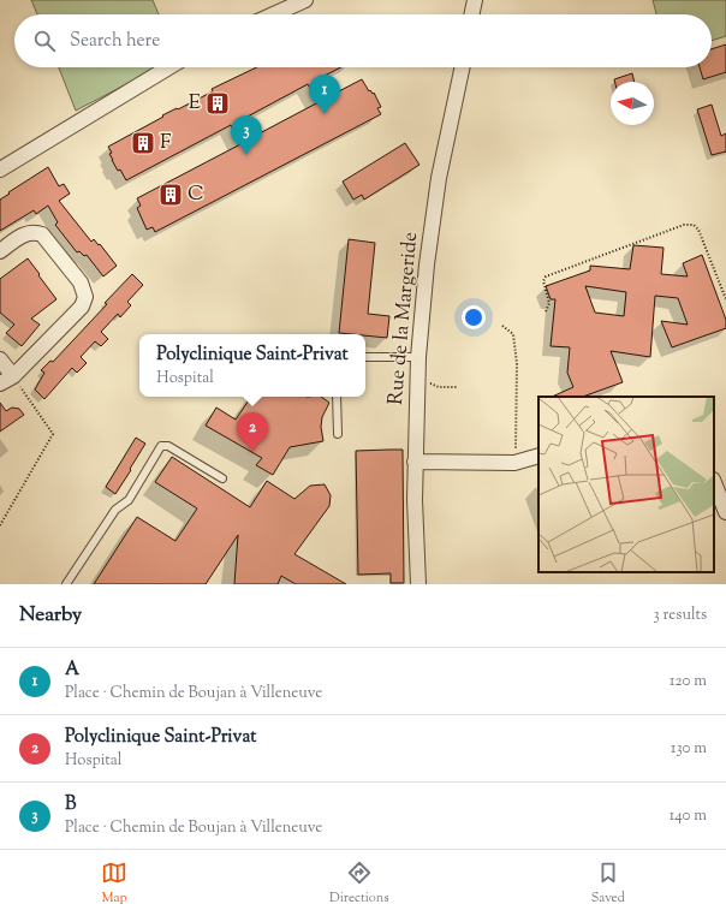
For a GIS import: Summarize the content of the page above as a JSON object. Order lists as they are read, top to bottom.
{
  "streets": {
    "street": ["Rue de la Margeride"]
  },
  "places": {
    "building": ["E", "F", "C"]
  },
  "north": "left",
  "page": {
    "search": "Search here",
    "pins": ["1", "3", "2"],
    "popup": ["Polyclinique Saint-Privat", "Hospital"],
    "heading": ["Nearby", "3 results"],
    "list": [
      {
        "mark": "1",
        "name": "A",
        "note": "Place · Chemin de Boujan à Villeneuve",
        "value": "120 m"
      },
      {
        "mark": "2",
        "name": "Polyclinique Saint-Privat",
        "note": "Hospital",
        "value": "130 m"
      },
      {
        "mark": "3",
        "name": "B",
        "note": "Place · Chemin de Boujan à Villeneuve",
        "value": "140 m"
      }
    ],
    "nav": ["Map", "Directions", "Saved"]
  }
}
